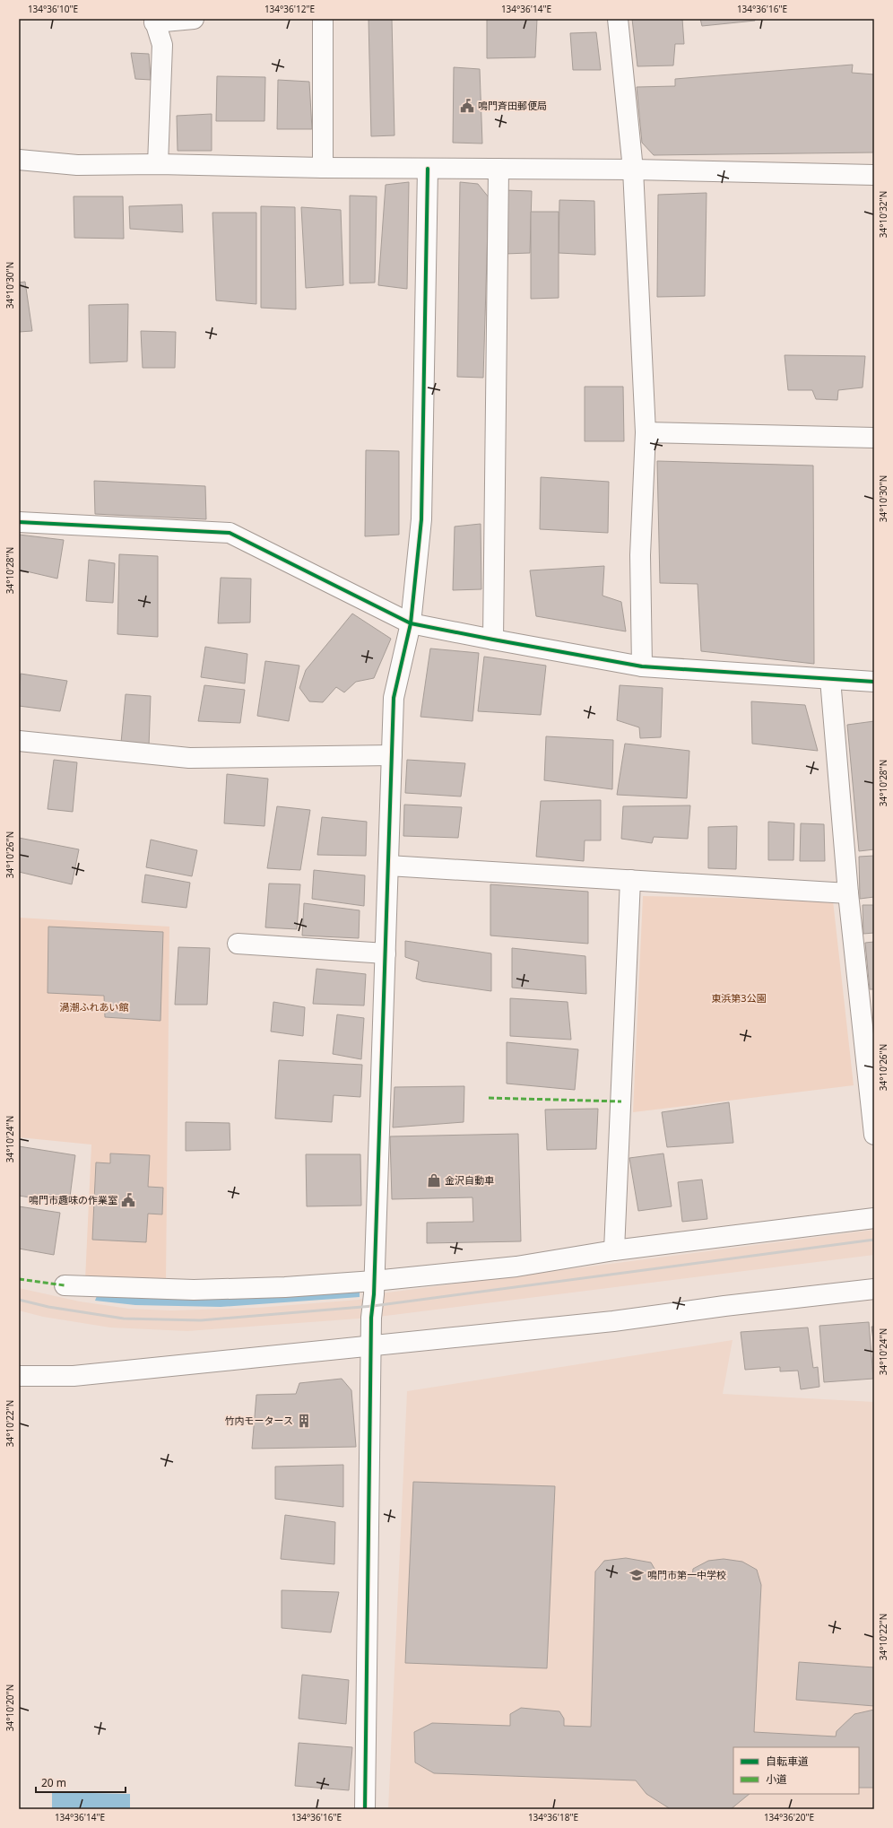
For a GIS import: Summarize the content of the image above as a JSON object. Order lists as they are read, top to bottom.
{
  "parks": ["東浜第3公園", "渦潮ふれあい館"],
  "places": {
    "public building": ["鳴門斉田郵便局", "鳴門市趣味の作業室"],
    "shop": ["金沢自動車"],
    "building": ["竹内モータース"],
    "school or university": ["鳴門市第一中学校"]
  },
  "legend": ["自転車道", "小道"],
  "scale_bar": "20 m",
  "coordinates": [
    "134°36'10\"E",
    "134°36'12\"E",
    "134°36'14\"E",
    "134°36'16\"E",
    "34°10'32\"N",
    "34°10'30\"N",
    "34°10'28\"N",
    "34°10'26\"N",
    "34°10'24\"N",
    "34°10'22\"N",
    "34°10'20\"N",
    "134°36'18\"E",
    "134°36'20\"E"
  ]
}
